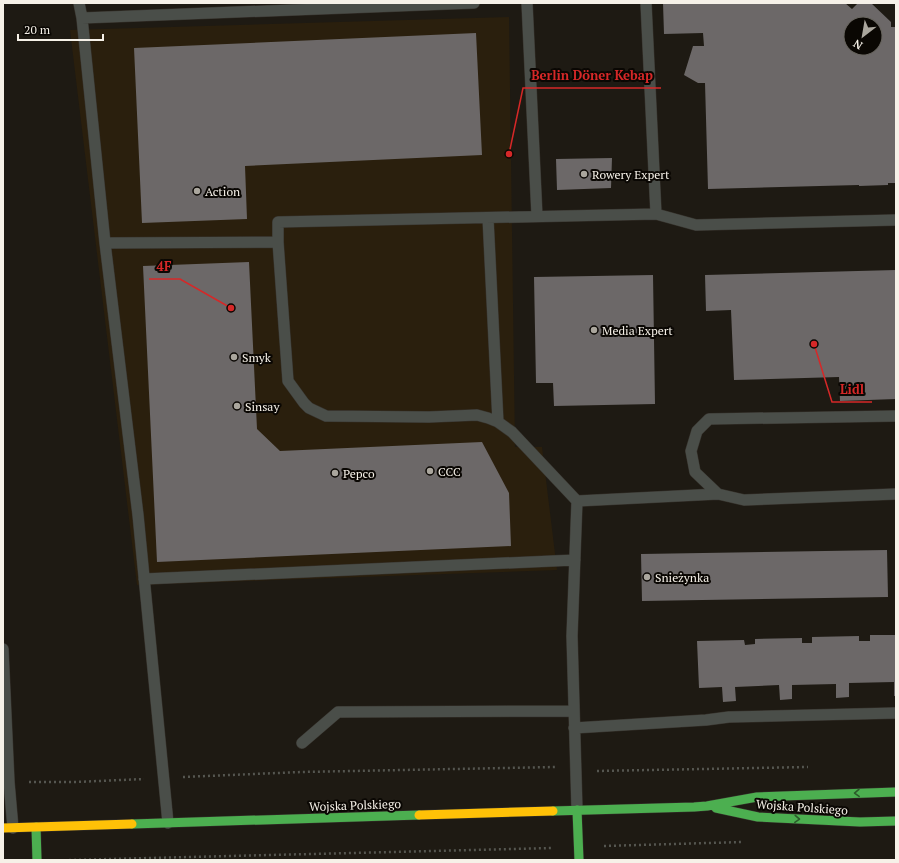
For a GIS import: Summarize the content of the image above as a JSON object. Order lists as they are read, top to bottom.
{
  "streets": {
    "main road": ["Wojska Polskiego"]
  },
  "places": [
    "Berlin Döner Kebap",
    "Rowery Expert",
    "Action",
    "4F",
    "Media Expert",
    "Lidl",
    "Smyk",
    "Sinsay",
    "CCC",
    "Pepco",
    "Snieżynka"
  ],
  "scale_bar": "20 m",
  "north": "bottom left"
}
